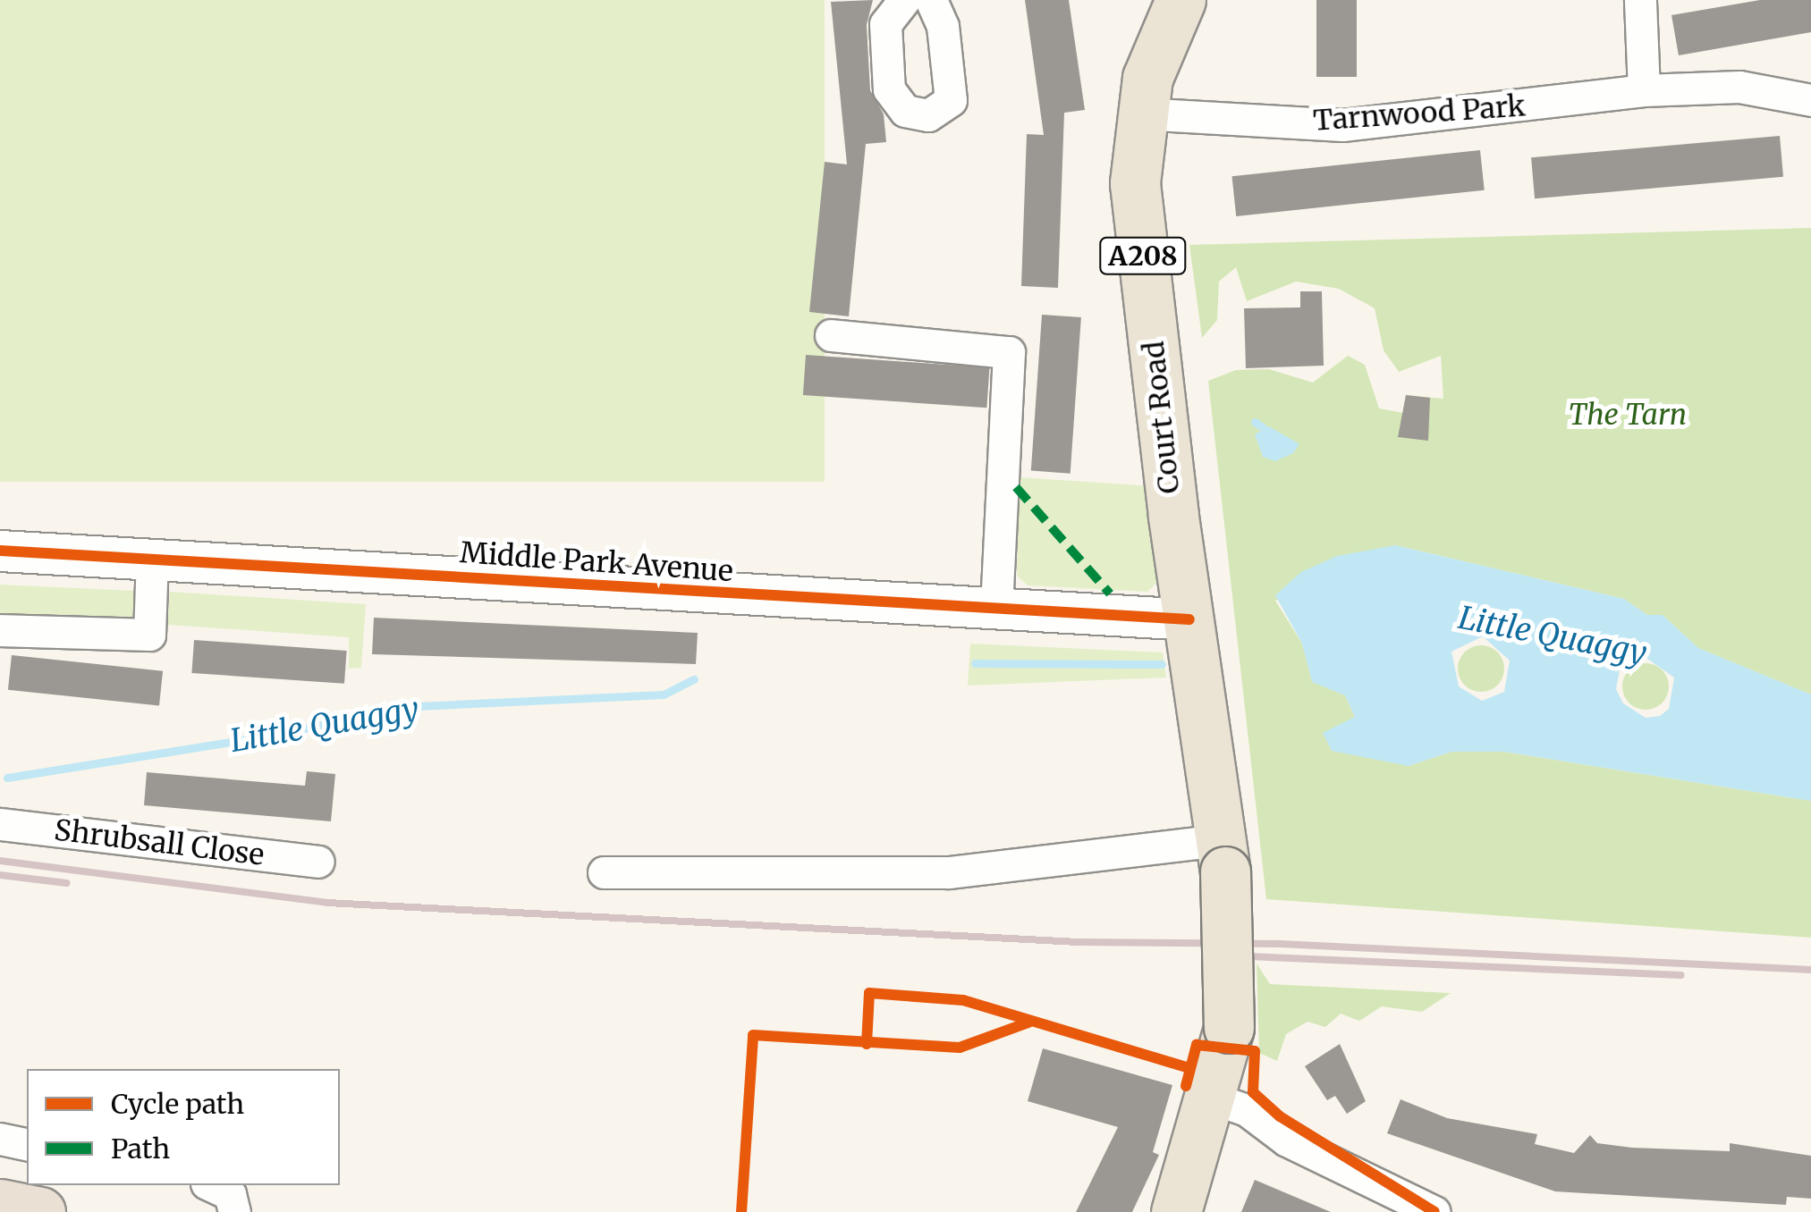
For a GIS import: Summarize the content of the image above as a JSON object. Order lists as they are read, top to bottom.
{
  "streets": {
    "main road": ["A208", "Court Road"],
    "street": ["Tarnwood Park", "Middle Park Avenue", "Shrubsall Close"]
  },
  "crossings": [
    ["Tarnwood Park", "Court Road"],
    ["Court Road", "Middle Park Avenue"]
  ],
  "water": ["Little Quaggy"],
  "parks": ["The Tarn"],
  "legend": ["Cycle path", "Path"]
}
